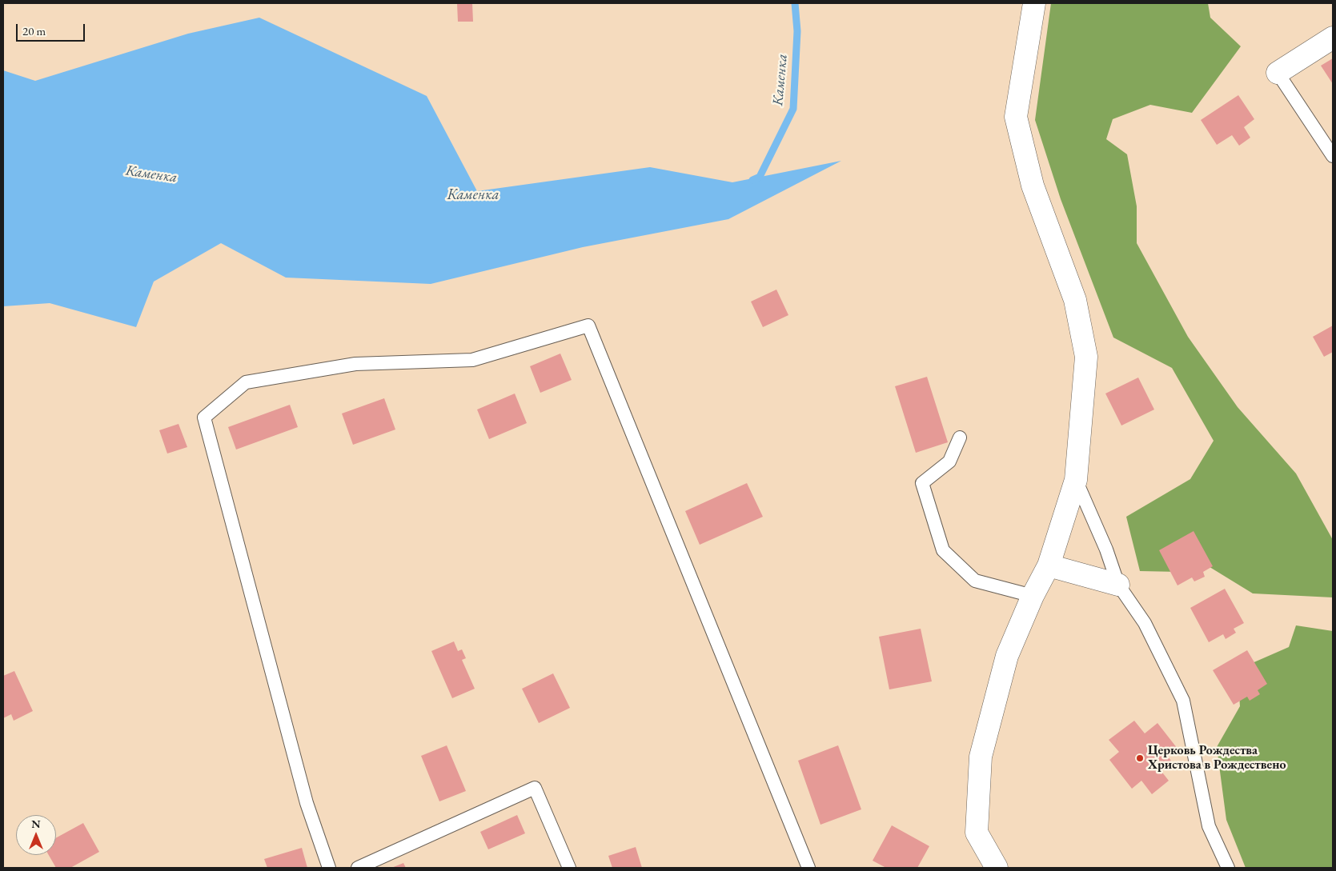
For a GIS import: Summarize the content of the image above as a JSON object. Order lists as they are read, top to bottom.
{
  "water": ["Каменка"],
  "places": ["Церковь Рождества Христова в Рождествено"],
  "scale_bar": "20 m",
  "north": "top"
}
